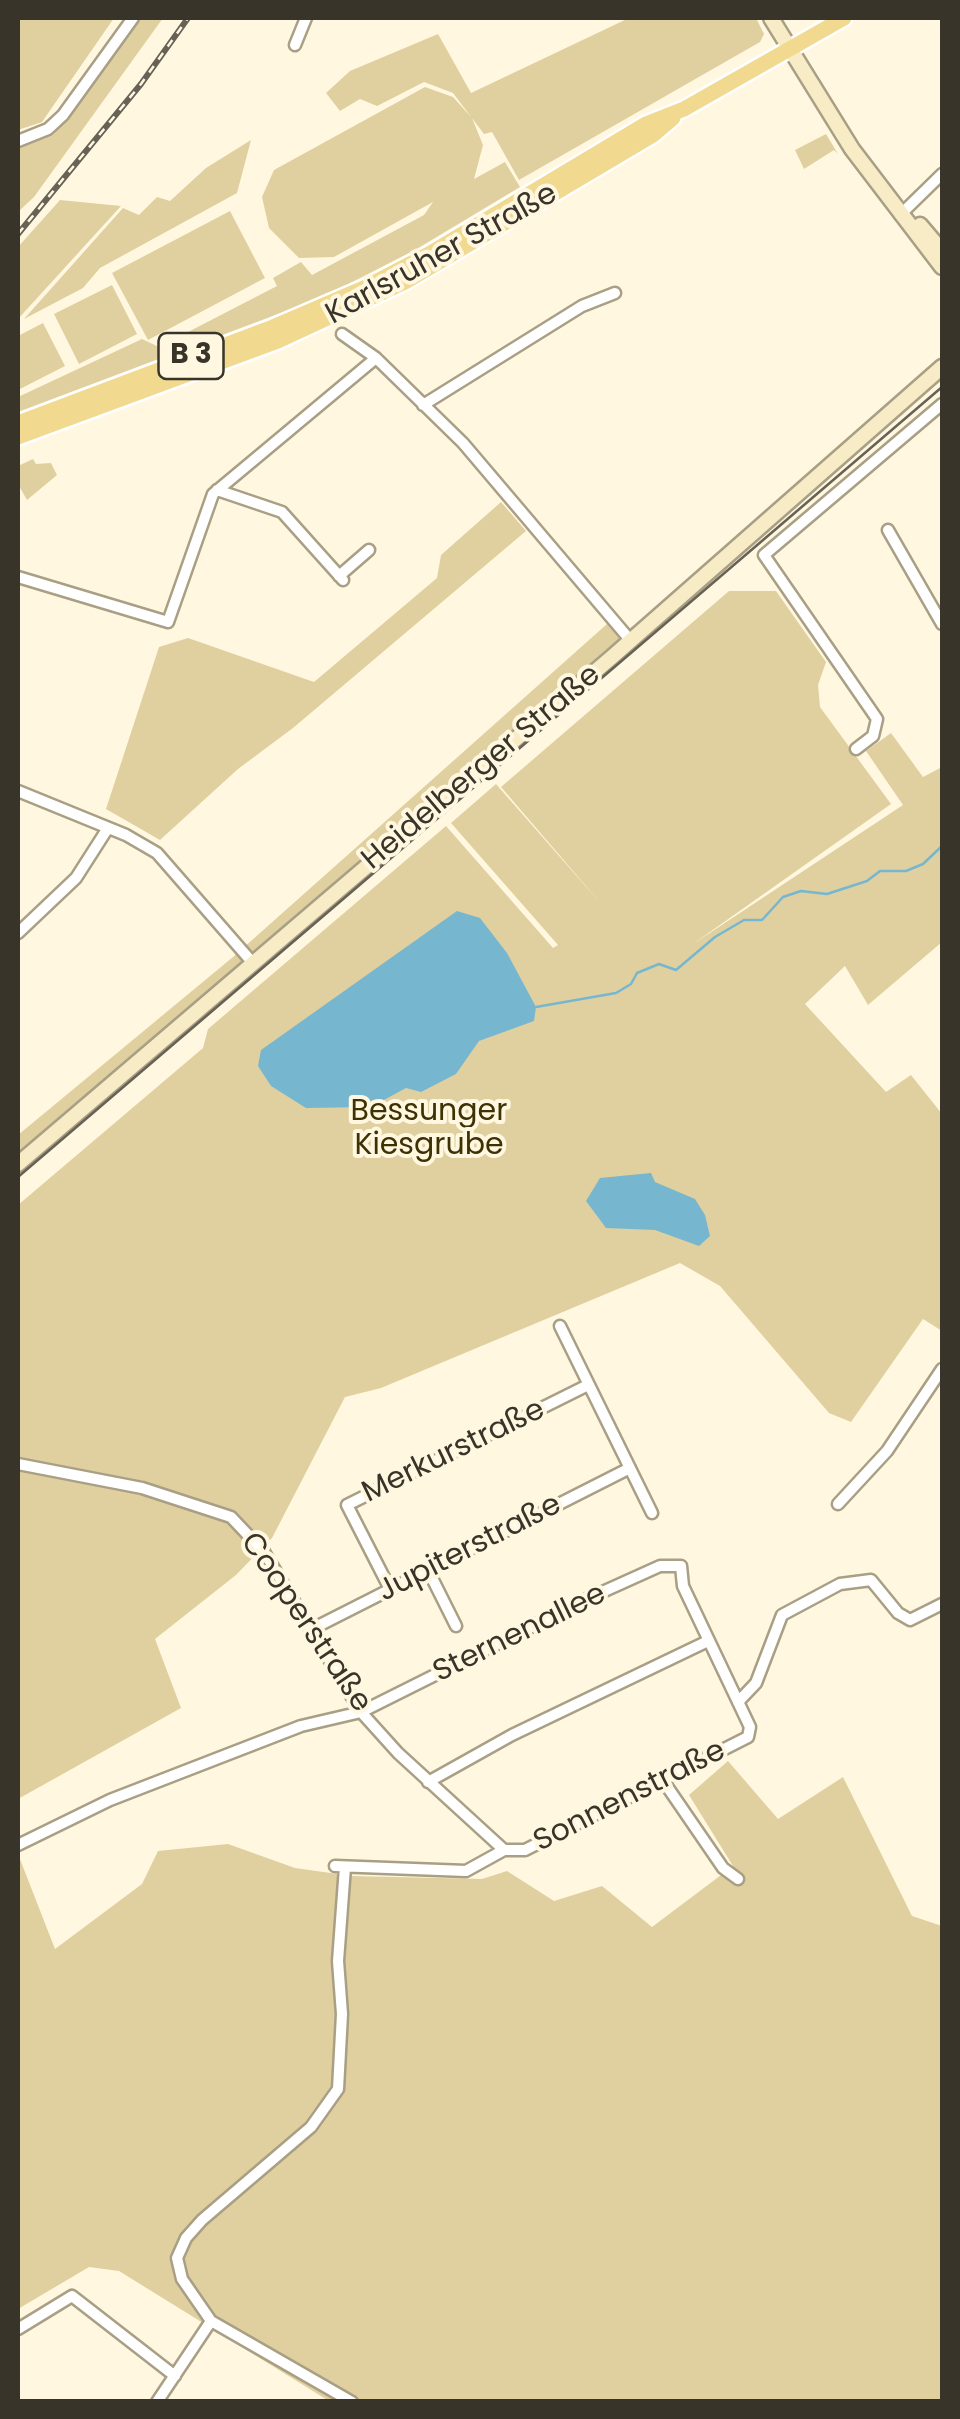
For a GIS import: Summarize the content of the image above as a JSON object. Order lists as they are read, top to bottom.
{
  "streets": {
    "main road": ["Karlsruher Straße", "B 3"],
    "street": [
      "Heidelberger Straße",
      "Merkurstraße",
      "Jupiterstraße",
      "Cooperstraße",
      "Sternenallee",
      "Sonnenstraße"
    ]
  },
  "crossings": [
    ["Merkurstraße", "Jupiterstraße"],
    ["Jupiterstraße", "Cooperstraße"],
    ["Cooperstraße", "Sternenallee"],
    ["Cooperstraße", "Sonnenstraße"],
    ["Sternenallee", "Sonnenstraße"]
  ],
  "parks": ["Bessunger Kiesgrube"]
}
